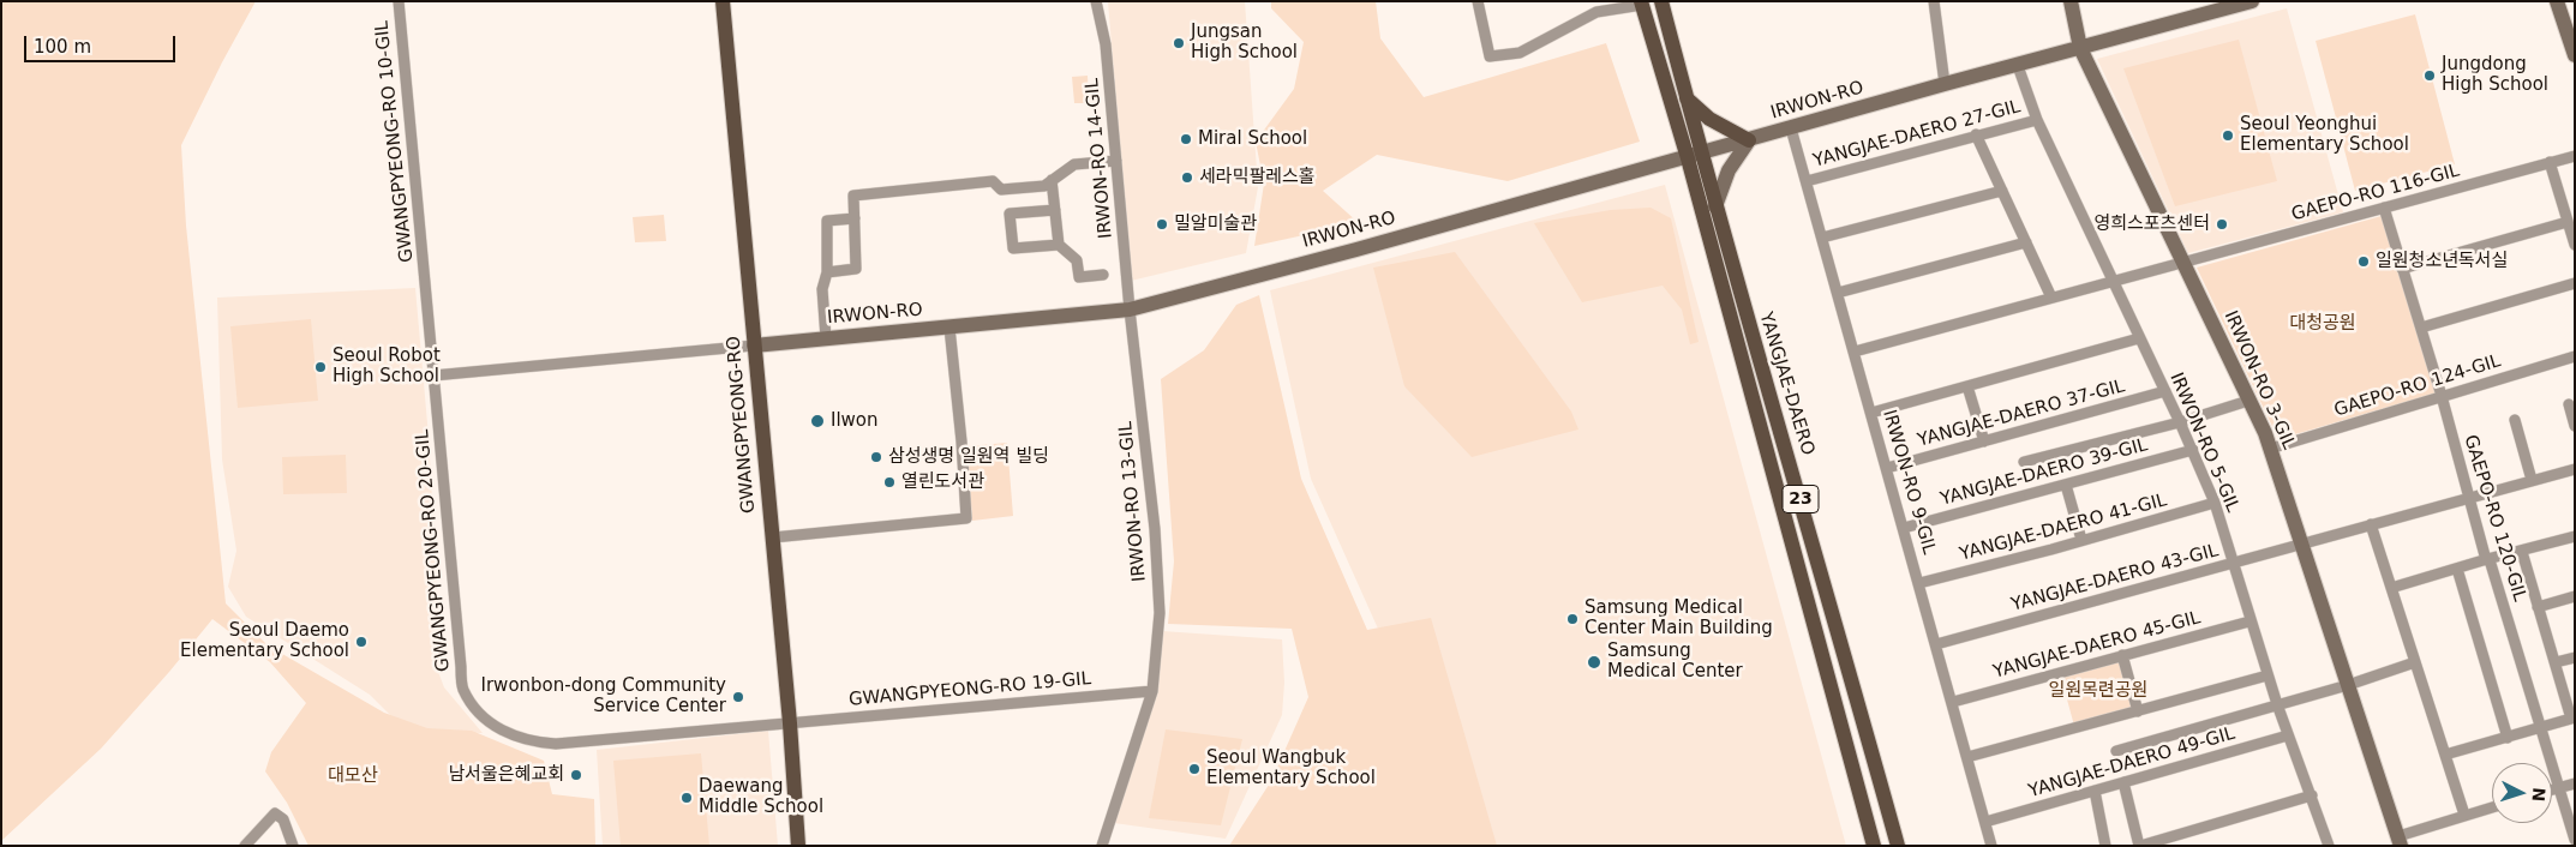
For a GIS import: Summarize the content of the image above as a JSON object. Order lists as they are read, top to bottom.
{
  "streets": {
    "main road": ["YANGJAE-DAERO", "GWANGPYEONG-RO", "23"],
    "street": [
      "IRWON-RO",
      "YANGJAE-DAERO 27-GIL",
      "GWANGPYEONG-RO 10-GIL",
      "IRWON-RO 14-GIL",
      "GAEPO-RO 116-GIL",
      "IRWON-RO 3-GIL",
      "GAEPO-RO 124-GIL",
      "YANGJAE-DAERO 37-GIL",
      "IRWON-RO 5-GIL",
      "YANGJAE-DAERO 39-GIL",
      "IRWON-RO 9-GIL",
      "IRWON-RO 13-GIL",
      "GAEPO-RO 120-GIL",
      "YANGJAE-DAERO 41-GIL",
      "GWANGPYEONG-RO 20-GIL",
      "YANGJAE-DAERO 43-GIL",
      "YANGJAE-DAERO 45-GIL",
      "GWANGPYEONG-RO 19-GIL",
      "YANGJAE-DAERO 49-GIL"
    ]
  },
  "crossings": [
    ["IRWON-RO", "IRWON-RO 14-GIL"],
    ["IRWON-RO", "IRWON-RO 3-GIL"],
    ["IRWON-RO", "YANGJAE-DAERO"],
    ["IRWON-RO", "GWANGPYEONG-RO"],
    ["IRWON-RO", "IRWON-RO 5-GIL"],
    ["IRWON-RO", "IRWON-RO 9-GIL"],
    ["IRWON-RO", "IRWON-RO 13-GIL"],
    ["IRWON-RO", "GWANGPYEONG-RO 20-GIL"],
    ["YANGJAE-DAERO 27-GIL", "IRWON-RO 5-GIL"],
    ["YANGJAE-DAERO 27-GIL", "IRWON-RO 9-GIL"],
    ["GWANGPYEONG-RO 10-GIL", "GWANGPYEONG-RO 20-GIL"],
    ["IRWON-RO 14-GIL", "IRWON-RO 13-GIL"],
    ["GAEPO-RO 116-GIL", "IRWON-RO 3-GIL"],
    ["GAEPO-RO 116-GIL", "IRWON-RO 5-GIL"],
    ["GAEPO-RO 116-GIL", "IRWON-RO 9-GIL"],
    ["GAEPO-RO 116-GIL", "GAEPO-RO 120-GIL"],
    ["IRWON-RO 3-GIL", "GAEPO-RO 124-GIL"],
    ["IRWON-RO 3-GIL", "YANGJAE-DAERO 43-GIL"],
    ["GAEPO-RO 124-GIL", "GAEPO-RO 120-GIL"],
    ["YANGJAE-DAERO 37-GIL", "IRWON-RO 5-GIL"],
    ["YANGJAE-DAERO 37-GIL", "IRWON-RO 9-GIL"],
    ["GWANGPYEONG-RO", "GWANGPYEONG-RO 20-GIL"],
    ["GWANGPYEONG-RO", "GWANGPYEONG-RO 19-GIL"],
    ["IRWON-RO 5-GIL", "YANGJAE-DAERO 39-GIL"],
    ["IRWON-RO 5-GIL", "YANGJAE-DAERO 41-GIL"],
    ["IRWON-RO 5-GIL", "YANGJAE-DAERO 43-GIL"],
    ["IRWON-RO 5-GIL", "YANGJAE-DAERO 45-GIL"],
    ["IRWON-RO 5-GIL", "YANGJAE-DAERO 49-GIL"],
    ["YANGJAE-DAERO 39-GIL", "IRWON-RO 9-GIL"],
    ["IRWON-RO 9-GIL", "YANGJAE-DAERO 41-GIL"],
    ["IRWON-RO 9-GIL", "YANGJAE-DAERO 43-GIL"],
    ["IRWON-RO 9-GIL", "YANGJAE-DAERO 45-GIL"],
    ["IRWON-RO 9-GIL", "YANGJAE-DAERO 49-GIL"],
    ["IRWON-RO 13-GIL", "GWANGPYEONG-RO 19-GIL"],
    ["GAEPO-RO 120-GIL", "YANGJAE-DAERO 43-GIL"],
    ["GWANGPYEONG-RO 20-GIL", "GWANGPYEONG-RO 19-GIL"]
  ],
  "parks": ["대청공원", "일원목련공원", "대모산"],
  "places": [
    "Jungsan High School",
    "Jungdong High School",
    "Seoul Yeonghui Elementary School",
    "Miral School",
    "세라믹팔레스홀",
    "밀알미술관",
    "영희스포츠센터",
    "일원청소년독서실",
    "Seoul Robot High School",
    "Ilwon",
    "삼성생명 일원역 빌딩",
    "열린도서관",
    "Samsung Medical Center Main Building",
    "Seoul Daemo Elementary School",
    "Samsung Medical Center",
    "Irwonbon-dong Community Service Center",
    "Seoul Wangbuk Elementary School",
    "남서울은혜교회",
    "Daewang Middle School"
  ],
  "scale_bar": "100 m",
  "north": "right"
}
